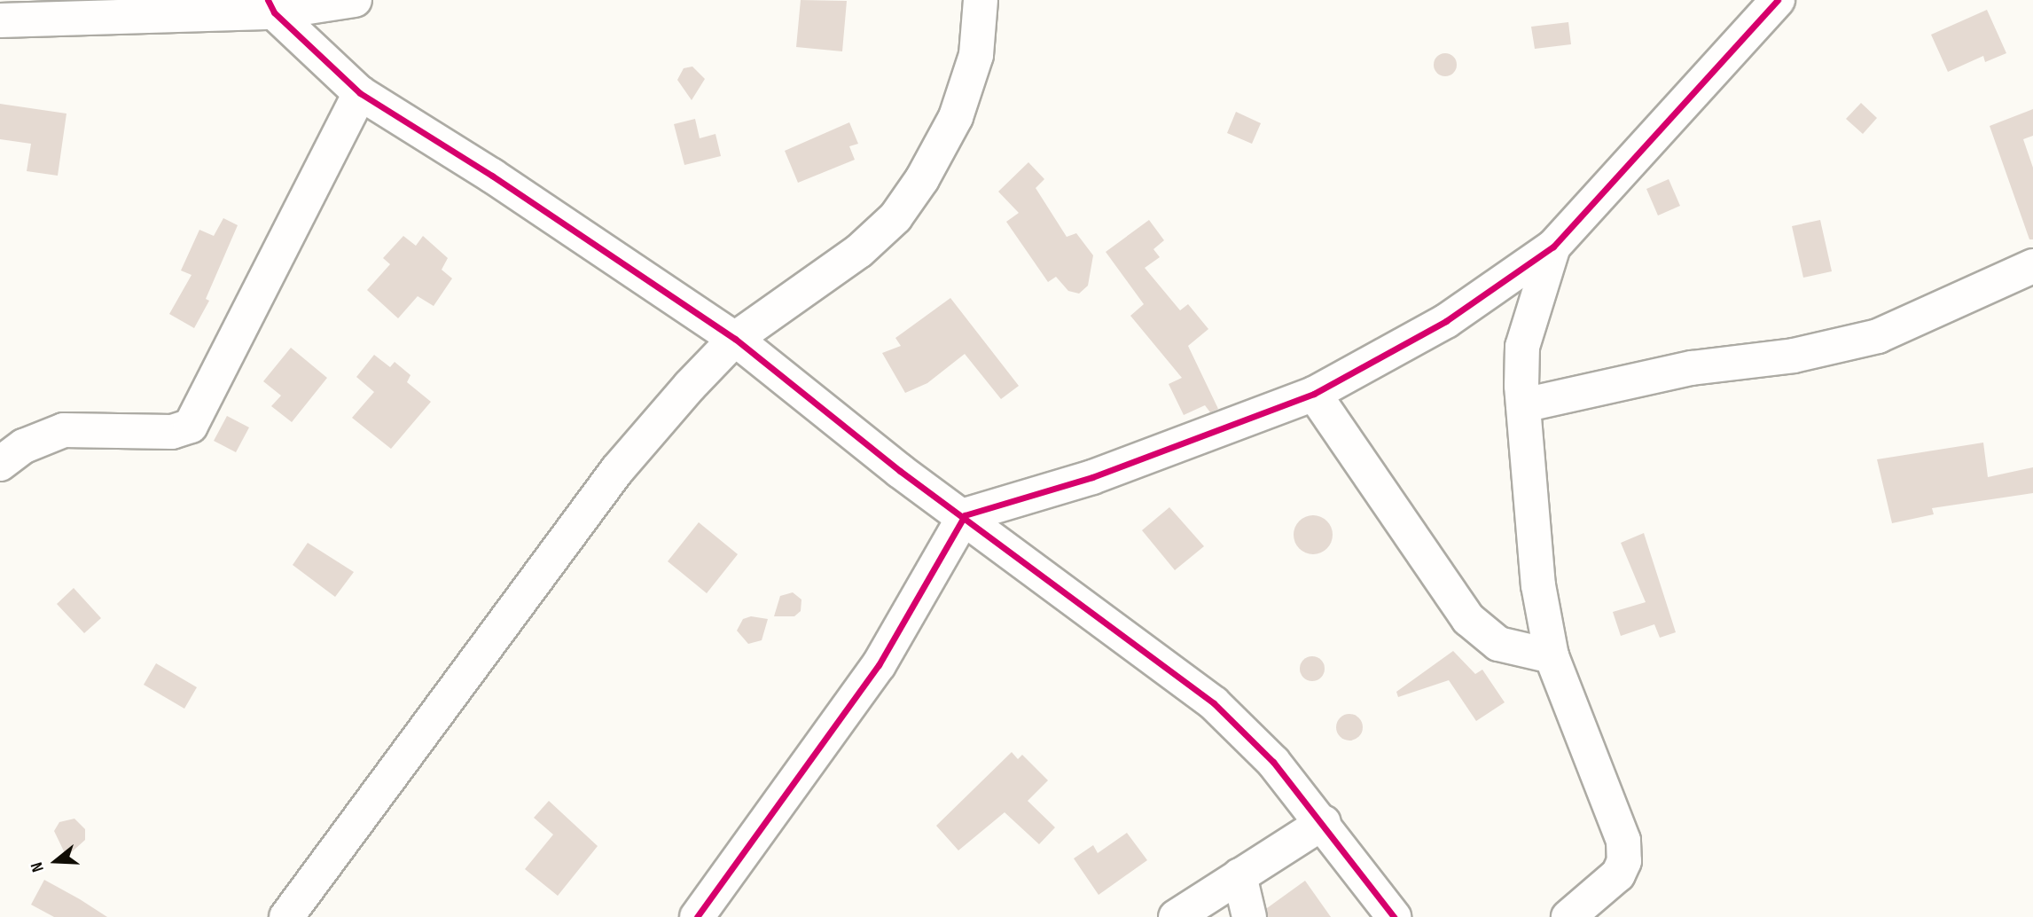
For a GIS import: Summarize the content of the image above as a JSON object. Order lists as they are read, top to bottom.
{
  "north": "left"
}
